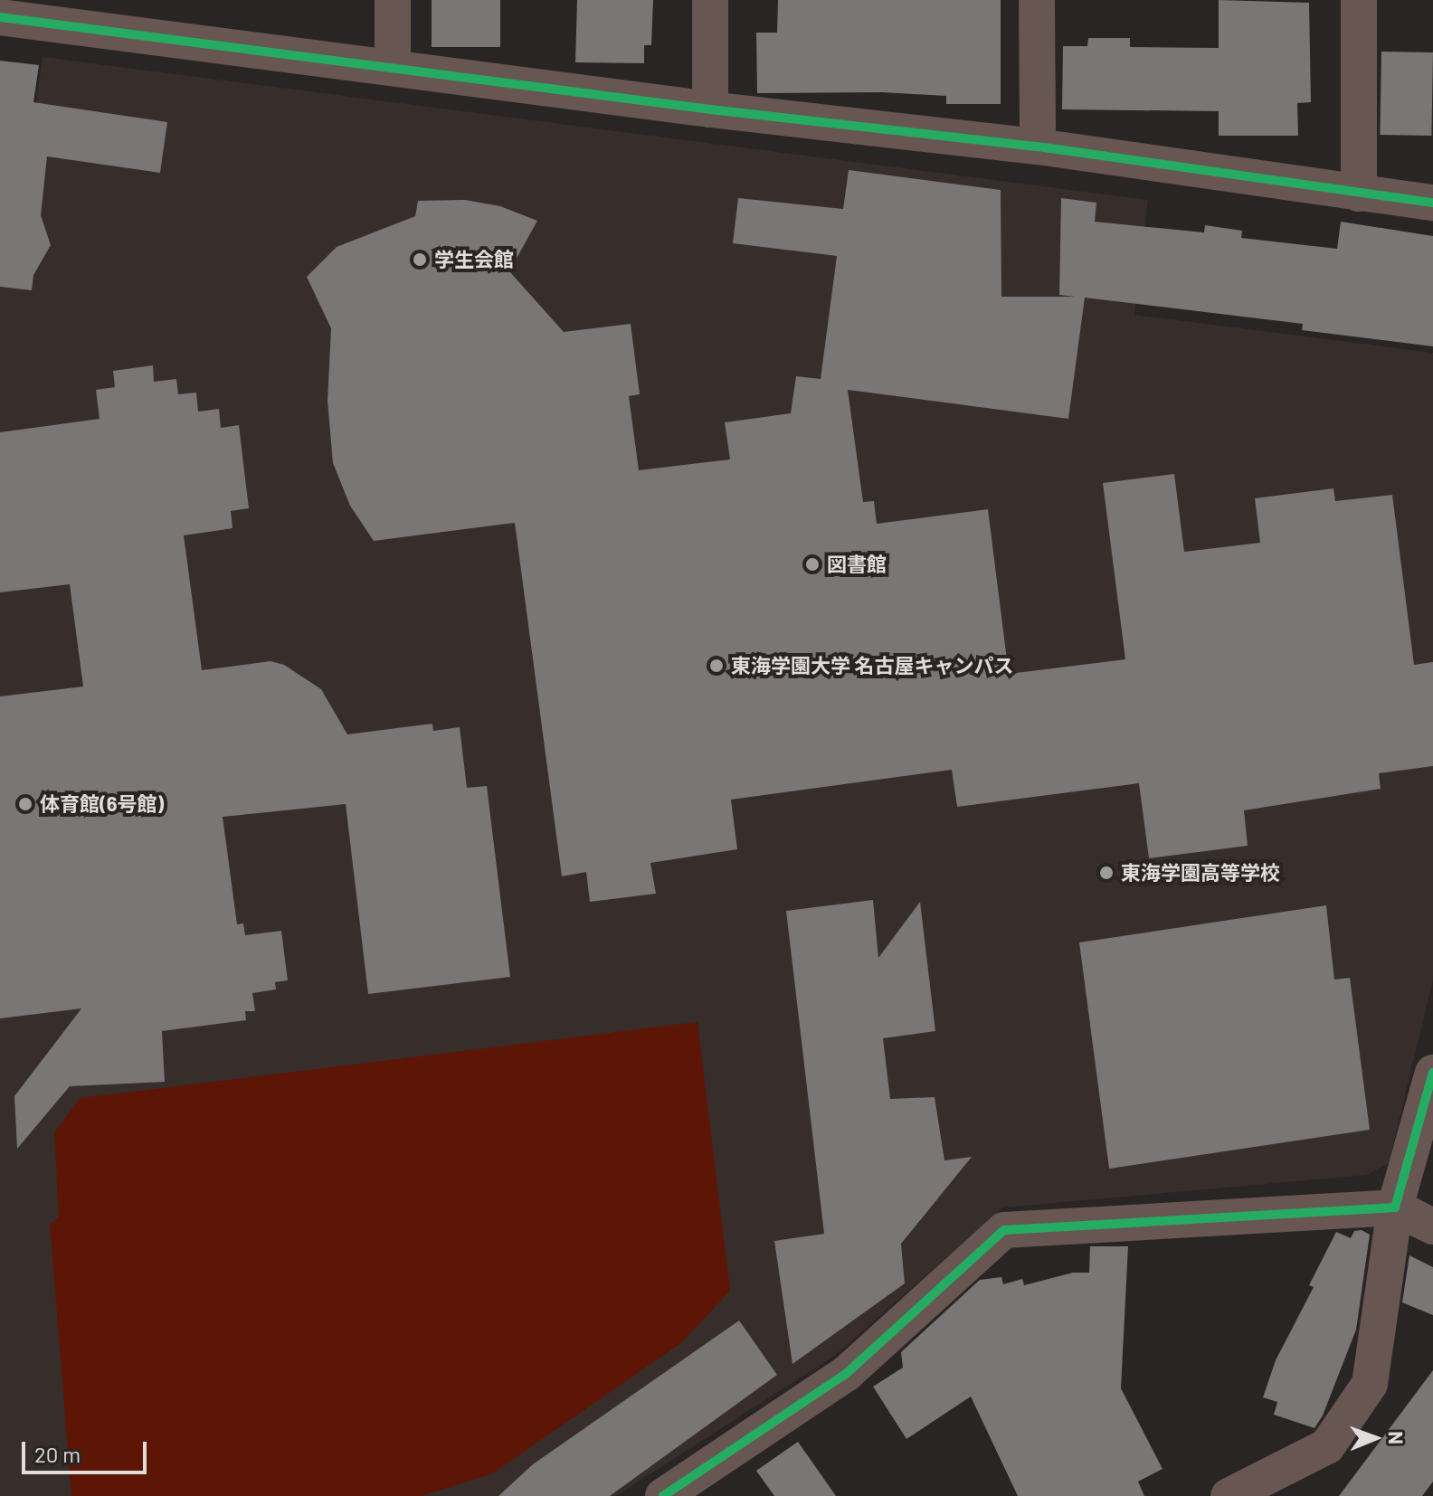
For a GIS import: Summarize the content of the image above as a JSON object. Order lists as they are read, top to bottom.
{
  "places": [
    "学生会館",
    "図書館",
    "東海学園大学 名古屋キャンパス",
    "体育館(6号館)",
    "東海学園高等学校"
  ],
  "scale_bar": "20 m",
  "north": "right"
}
